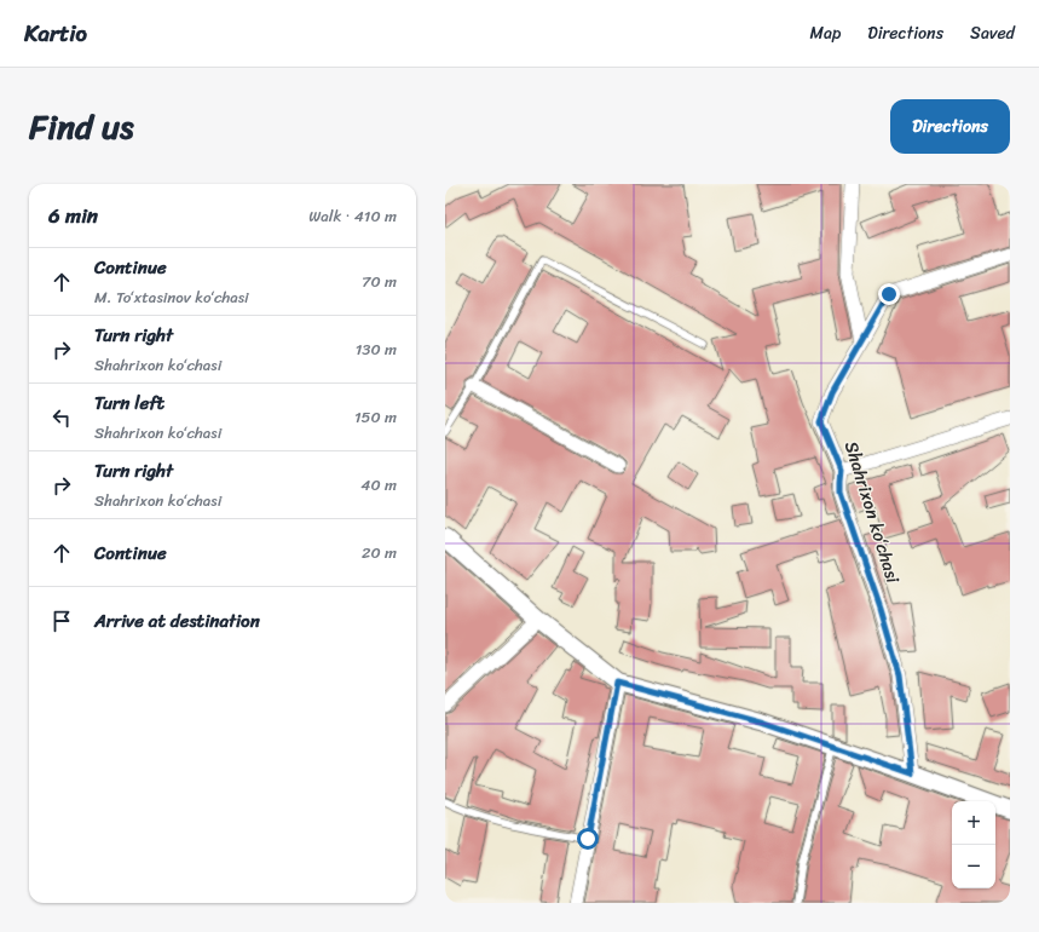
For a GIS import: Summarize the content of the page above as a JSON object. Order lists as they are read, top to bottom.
{
  "streets": {
    "street": ["Shahrixon koʻchasi"]
  },
  "page": {
    "header": "Kartio",
    "nav": ["Map", "Directions", "Saved"],
    "title": "Find us",
    "buttons": "Directions",
    "heading": ["6 min", "Walk · 410 m"],
    "list": [
      ["Continue", "M. Toʻxtasinov koʻchasi", "70 m"],
      ["Turn right", "Shahrixon koʻchasi", "130 m"],
      ["Turn left", "Shahrixon koʻchasi", "150 m"],
      ["Turn right", "Shahrixon koʻchasi", "40 m"],
      ["Continue", "20 m"],
      "Arrive at destination"
    ],
    "map_buttons": ["+", "−"]
  }
}
